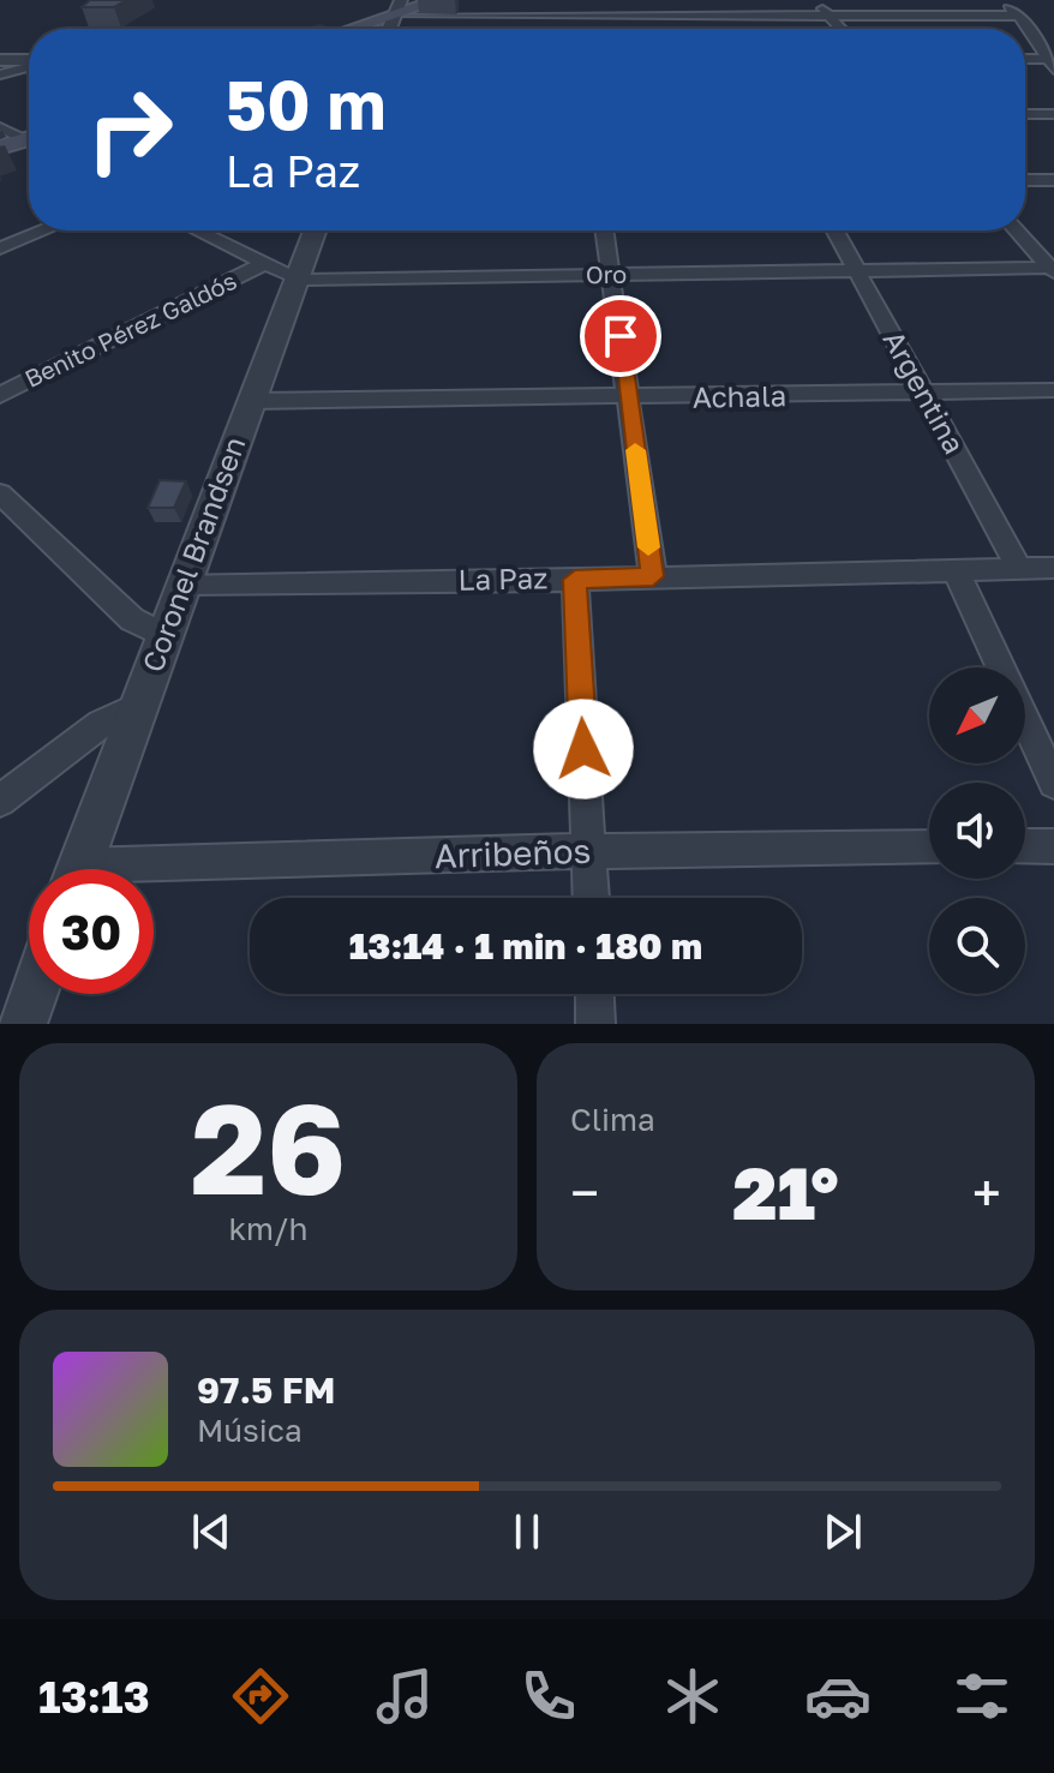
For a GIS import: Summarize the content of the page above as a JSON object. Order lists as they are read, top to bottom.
{
  "streets": {
    "street": [
      "Oro",
      "Benito Pérez Galdós",
      "Argentina",
      "Achala",
      "Coronel Brandsen",
      "La Paz",
      "Arribeños"
    ]
  },
  "crossings": [
    ["Oro", "Benito Pérez Galdós"],
    ["Oro", "Argentina"],
    ["Oro", "Coronel Brandsen"],
    ["Argentina", "Achala"],
    ["Argentina", "La Paz"],
    ["Achala", "Coronel Brandsen"],
    ["Coronel Brandsen", "La Paz"]
  ],
  "north": "bottom left",
  "page": {
    "turn": ["50 m", "La Paz"],
    "limit": "30",
    "trip": "13:14 · 1 min · 180 m",
    "tile": [
      ["26", "km/h"],
      "Clima"
    ],
    "heat": ["−", "21°", "+"],
    "song": ["97.5 FM", "Música"],
    "tabs": "13:13"
  }
}
